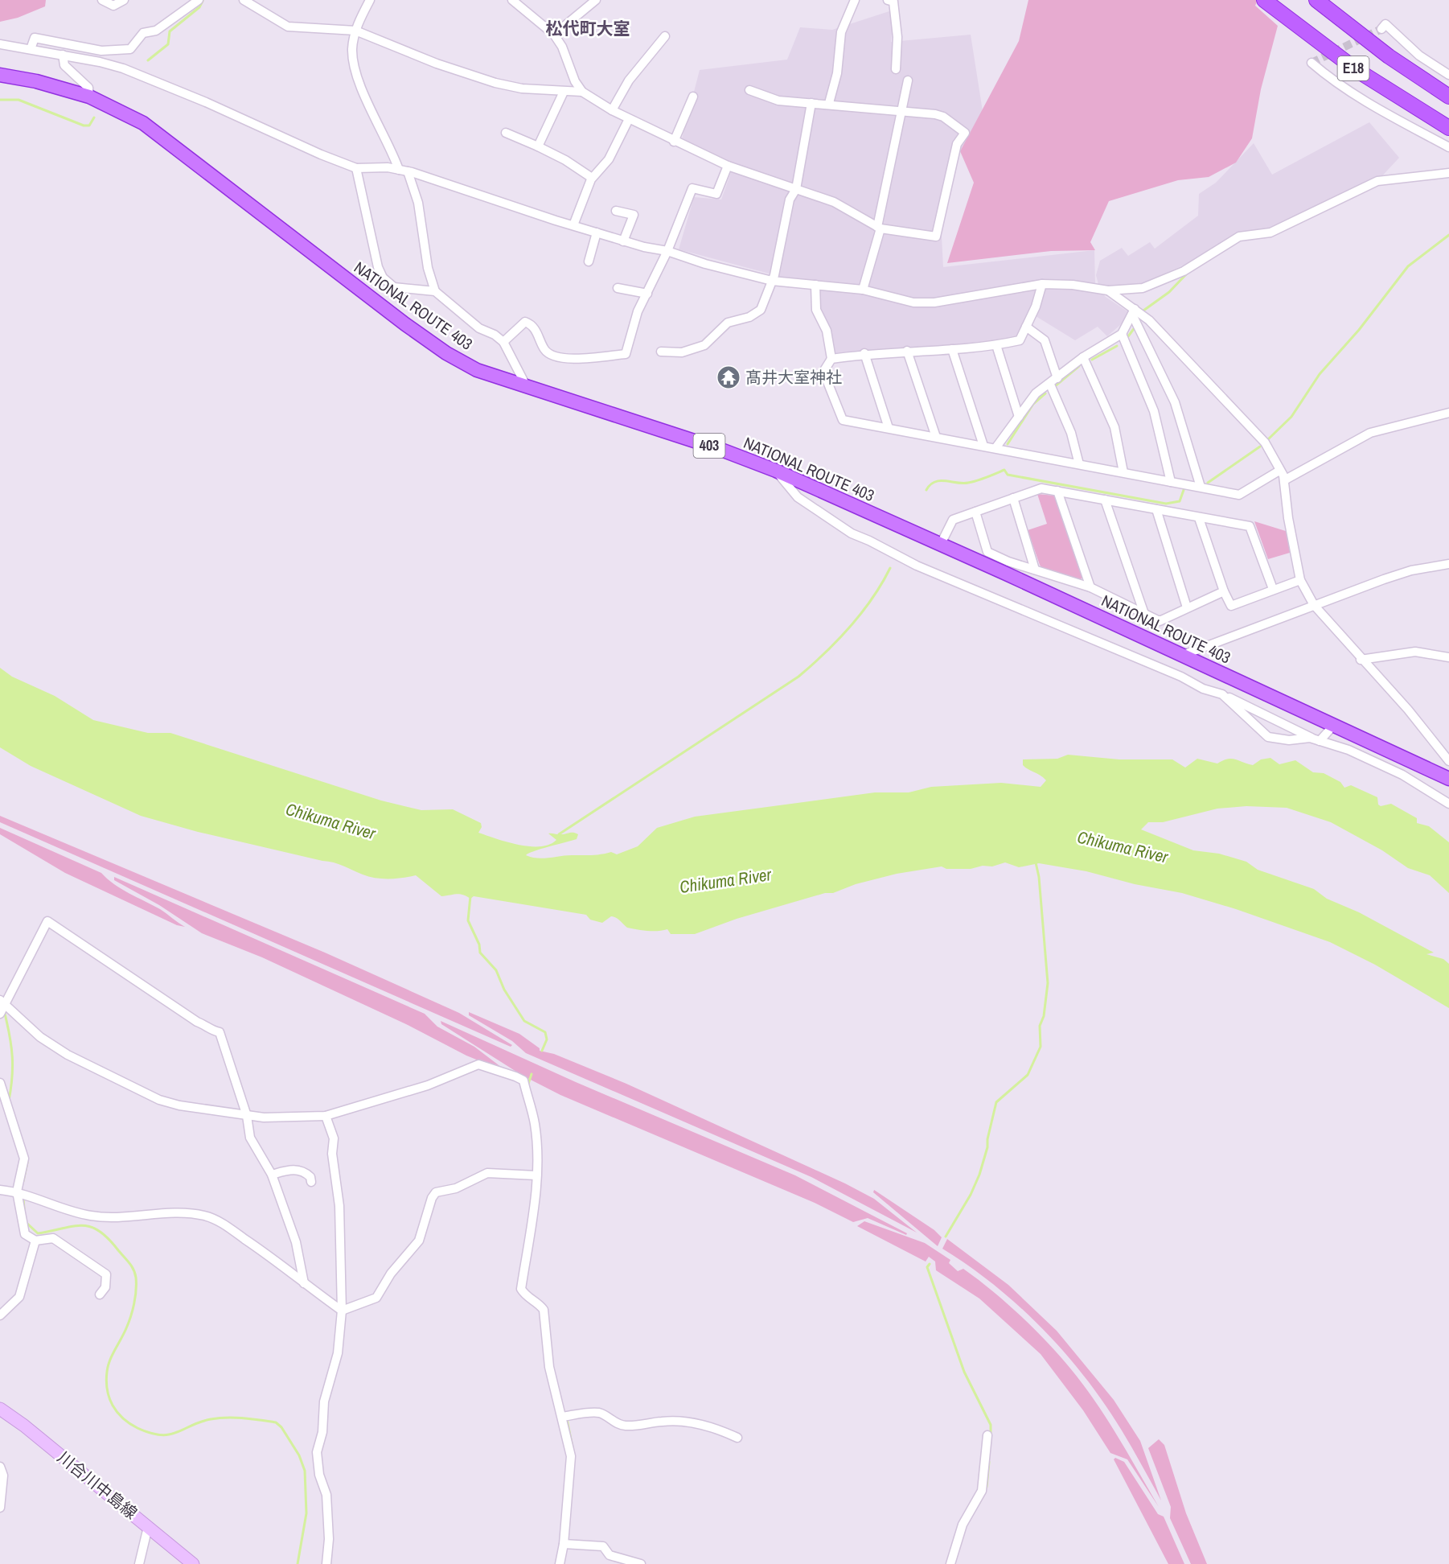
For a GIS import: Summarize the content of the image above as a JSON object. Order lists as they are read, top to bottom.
{
  "streets": {
    "highway": ["E18", "NATIONAL ROUTE 403", "403"],
    "main road": ["川合川中島線"]
  },
  "districts": ["松代町大室"],
  "water": ["Chikuma River"],
  "places": {
    "temple": ["髙井大室神社"]
  }
}
